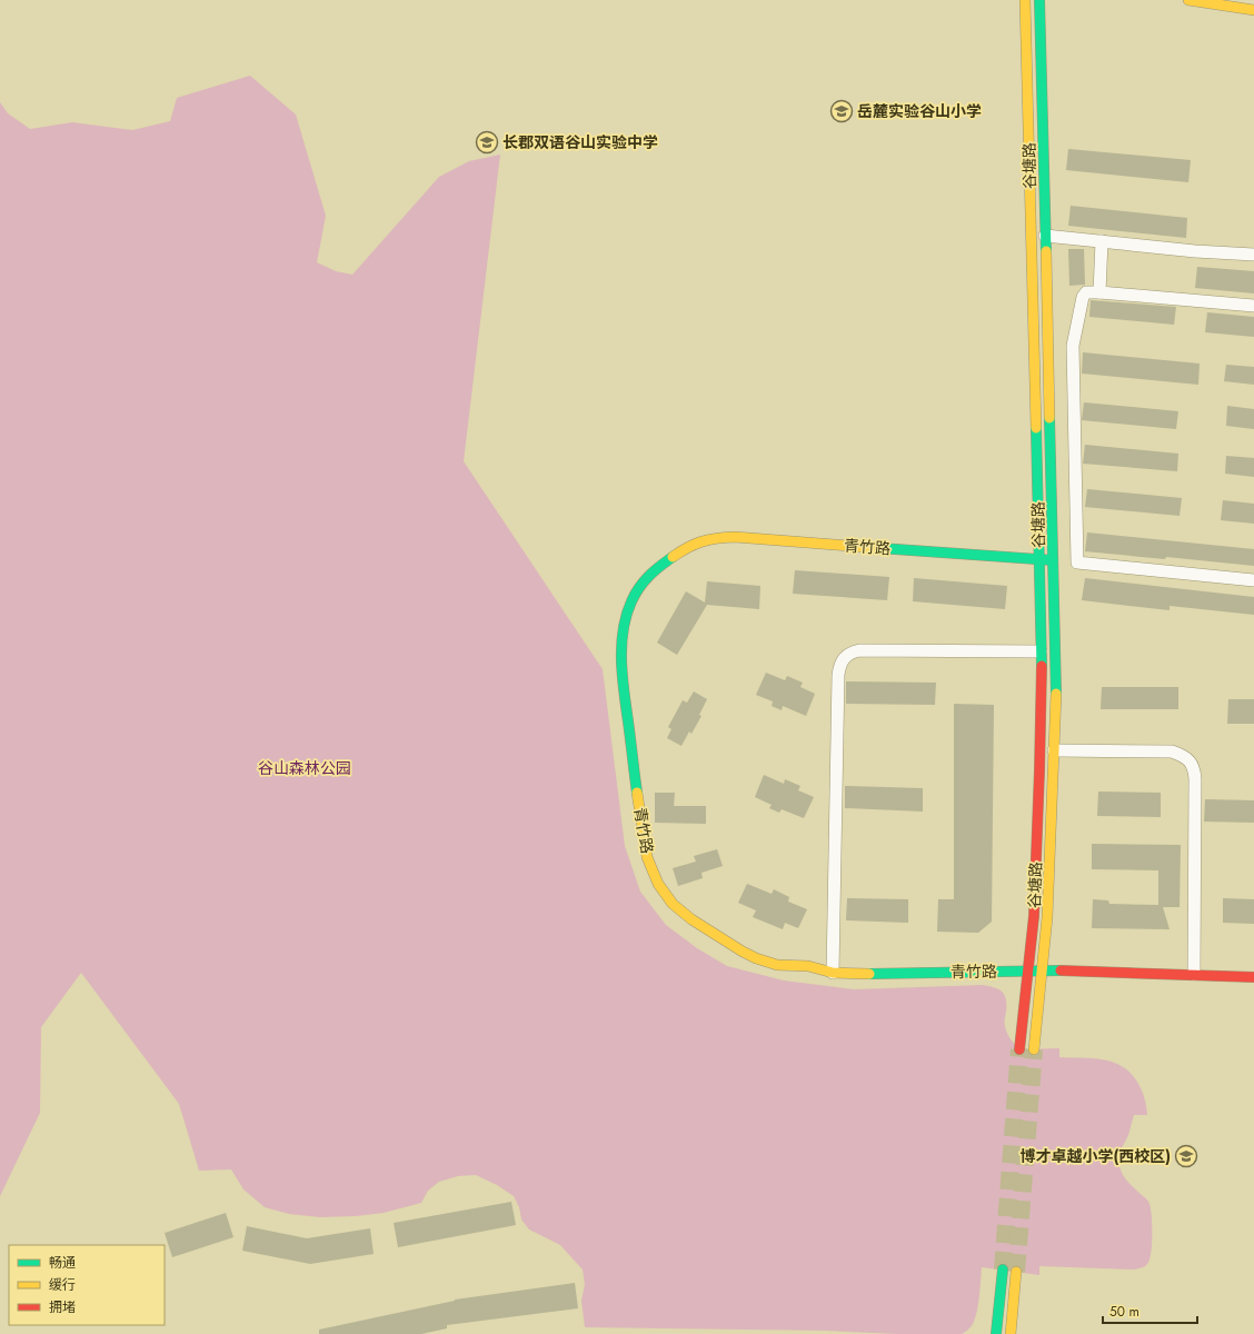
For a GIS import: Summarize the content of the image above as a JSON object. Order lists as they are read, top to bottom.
{
  "streets": {
    "main road": ["谷塘路", "青竹路"]
  },
  "crossings": [
    ["谷塘路", "青竹路"]
  ],
  "parks": ["谷山森林公园"],
  "places": {
    "school or university": ["岳麓实验谷山小学", "长郡双语谷山实验中学", "博才卓越小学(西校区)"]
  },
  "legend": ["畅通", "缓行", "拥堵"],
  "scale_bar": "50 m"
}
